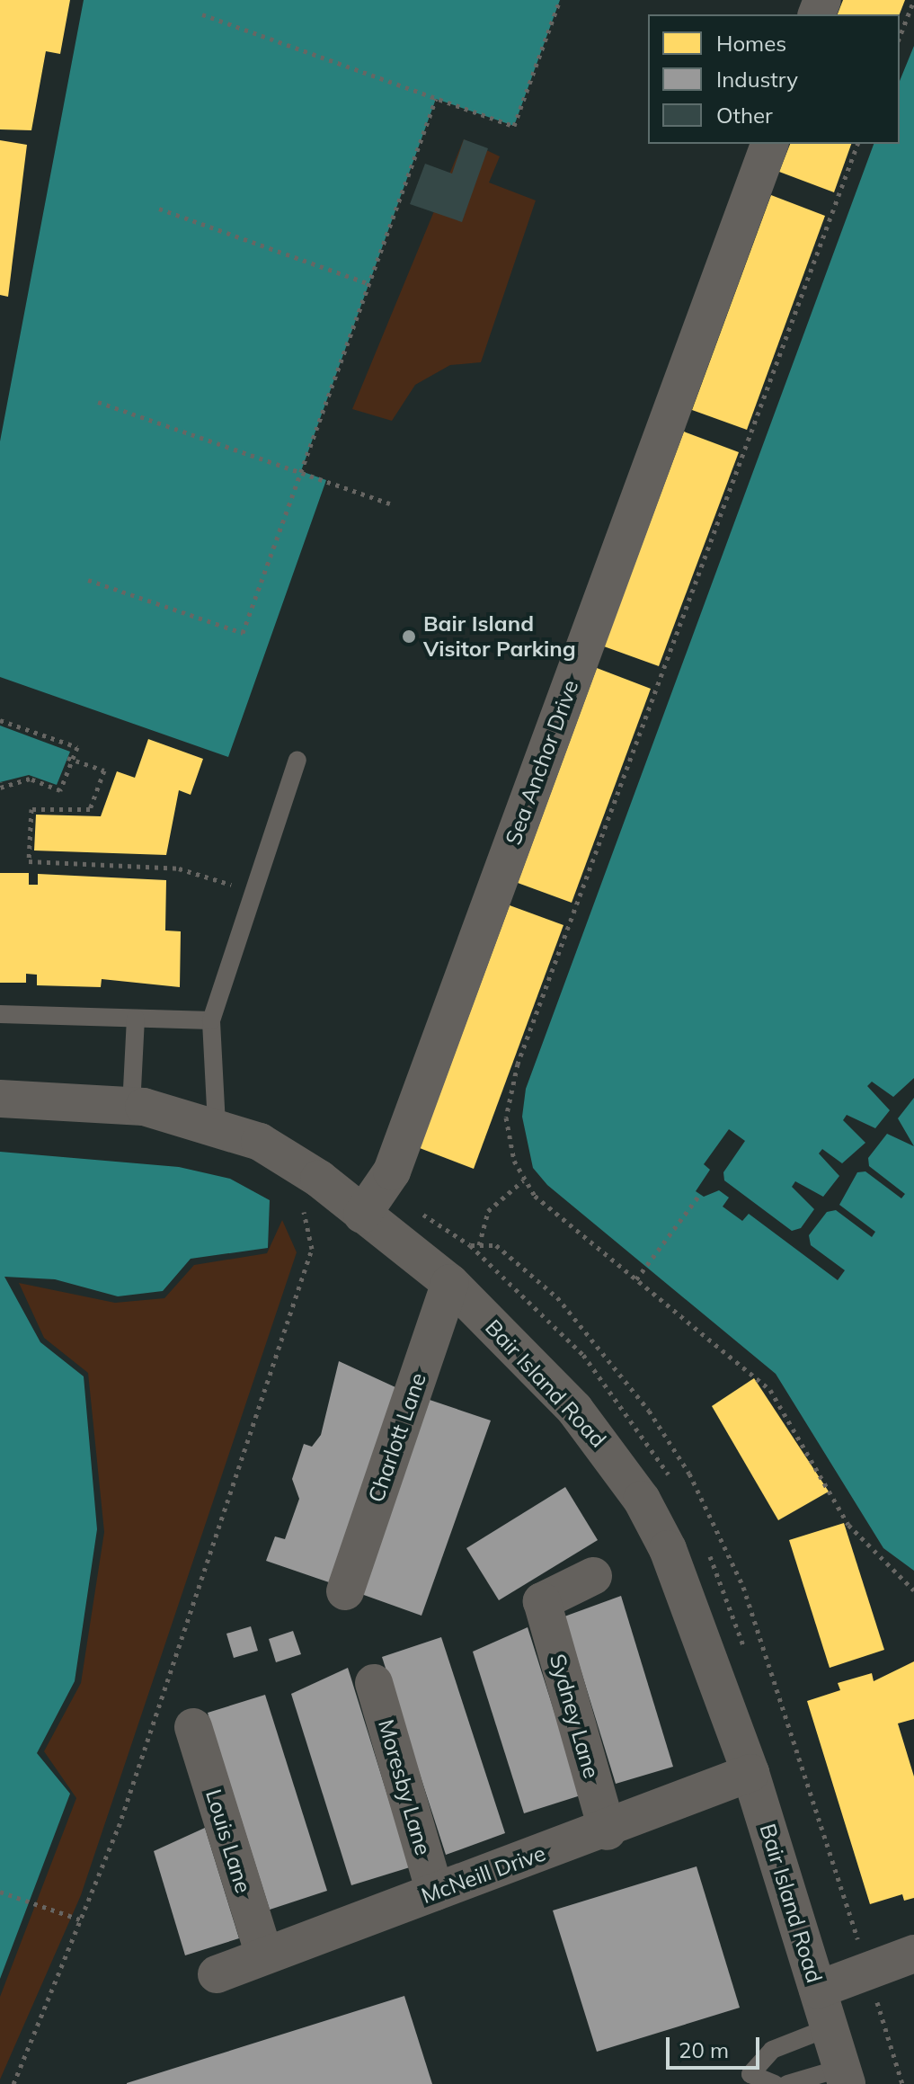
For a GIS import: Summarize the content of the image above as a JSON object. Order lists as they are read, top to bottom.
{
  "streets": {
    "street": [
      "Sea Anchor Drive",
      "Bair Island Road",
      "Charlott Lane",
      "Sydney Lane",
      "Moresby Lane",
      "Louis Lane",
      "McNeill Drive"
    ]
  },
  "crossings": [
    ["Sea Anchor Drive", "Bair Island Road"],
    ["Bair Island Road", "Charlott Lane"],
    ["Bair Island Road", "McNeill Drive"],
    ["Sydney Lane", "McNeill Drive"],
    ["Moresby Lane", "McNeill Drive"],
    ["Louis Lane", "McNeill Drive"]
  ],
  "places": ["Bair Island Visitor Parking"],
  "legend": ["Homes", "Industry", "Other"],
  "scale_bar": "20 m"
}
